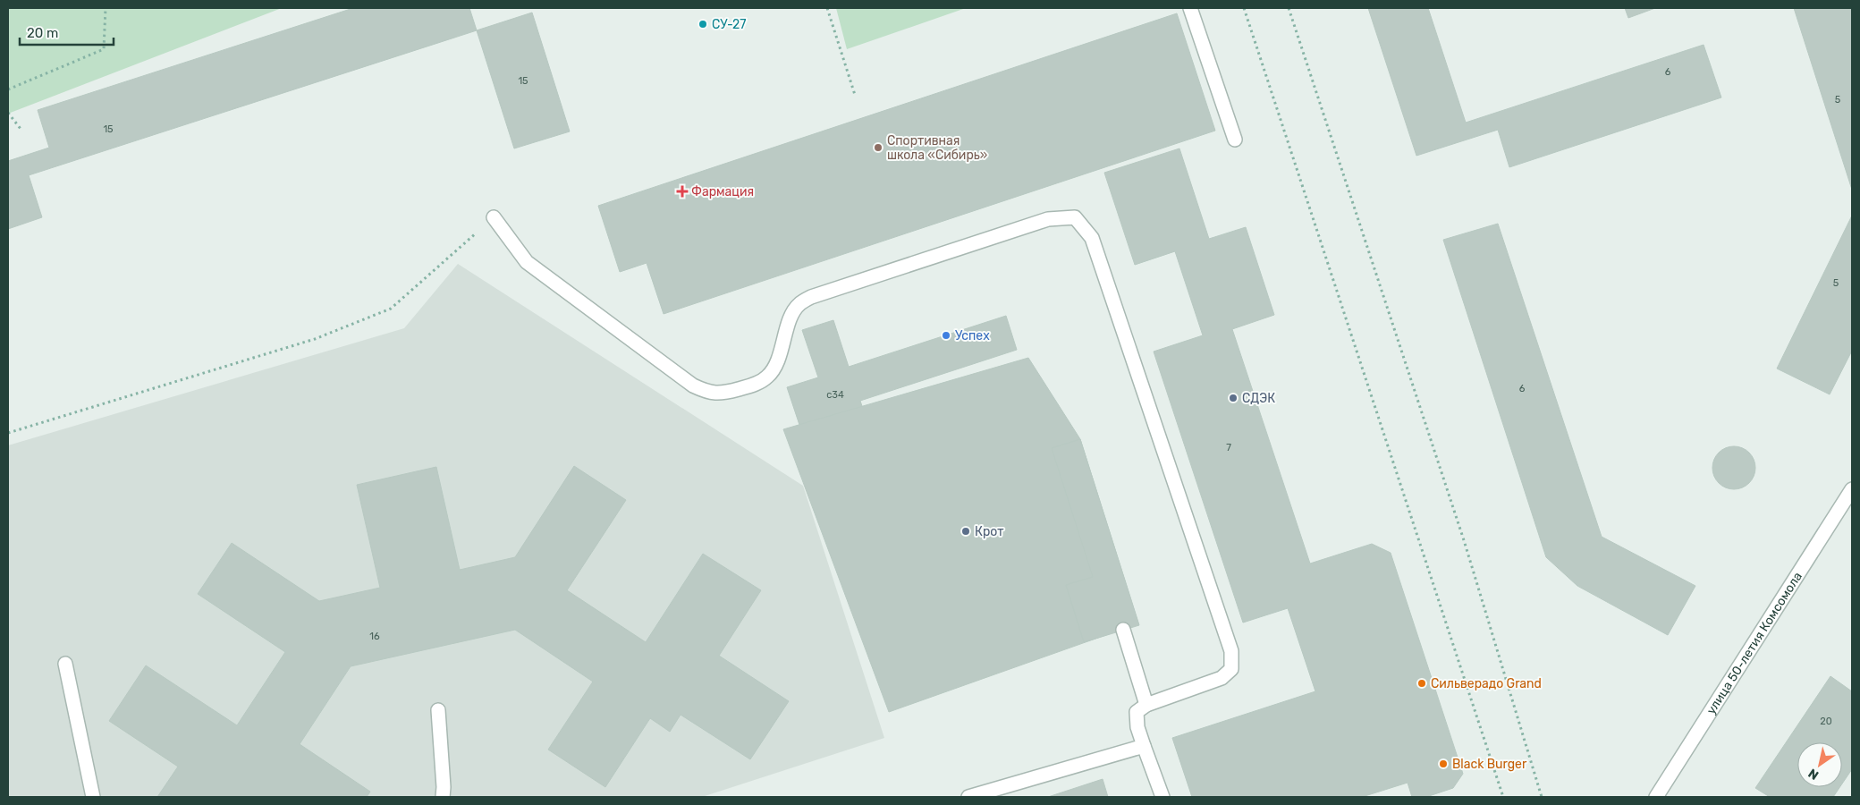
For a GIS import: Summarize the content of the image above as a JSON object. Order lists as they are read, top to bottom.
{
  "streets": {
    "street": ["улица 50-летия Комсомола"]
  },
  "places": {
    "other": [
      "СУ-27",
      "Спортивная школа «Сибирь»",
      "Успех",
      "СДЭК",
      "Крот",
      "Сильверадо Grand",
      "Black Burger"
    ],
    "health": ["Фармация"]
  },
  "house_numbers": [
    "6",
    "15",
    "5",
    "15",
    "5",
    "6",
    "с34",
    "7",
    "16",
    "20"
  ],
  "scale_bar": "20 m",
  "north": "bottom left"
}
